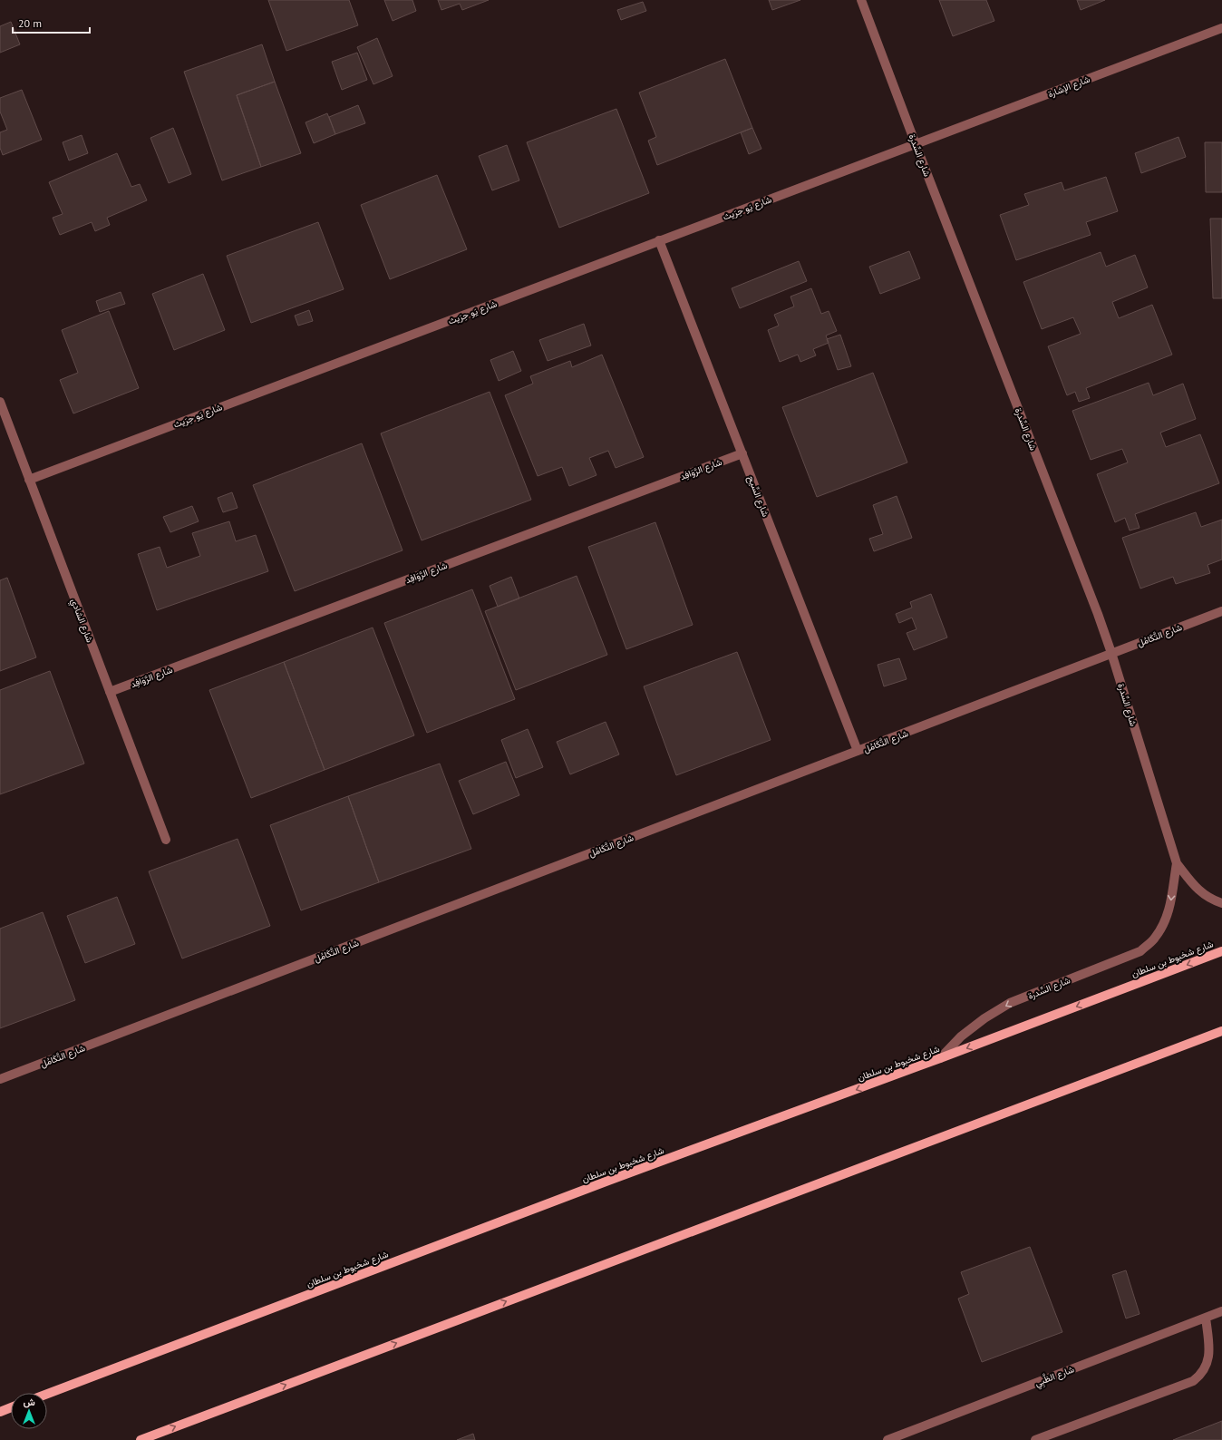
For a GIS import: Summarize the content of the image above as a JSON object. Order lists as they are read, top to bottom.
{
  "streets": {
    "main road": ["شارع شخبوط بن سلطان"],
    "street": [
      "شارع الإشارة",
      "شارع السِّدرة",
      "شارع يَو حِرَيث",
      "شارع الرَّوَافِد",
      "شارع السِّيح",
      "شارع الشادي",
      "شارع التَّكَامُل",
      "شارع الظَّبِي"
    ]
  },
  "crossings": [
    ["شارع الإشارة", "شارع السِّدرة"],
    ["شارع الإشارة", "شارع يَو حِرَيث"],
    ["شارع السِّدرة", "شارع يَو حِرَيث"],
    ["شارع السِّدرة", "شارع التَّكَامُل"],
    ["شارع السِّدرة", "شارع شخبوط بن سلطان"],
    ["شارع يَو حِرَيث", "شارع السِّيح"],
    ["شارع يَو حِرَيث", "شارع الشادي"],
    ["شارع الرَّوَافِد", "شارع السِّيح"],
    ["شارع الرَّوَافِد", "شارع الشادي"],
    ["شارع السِّيح", "شارع التَّكَامُل"]
  ],
  "scale_bar": "20 m",
  "north": "top"
}
